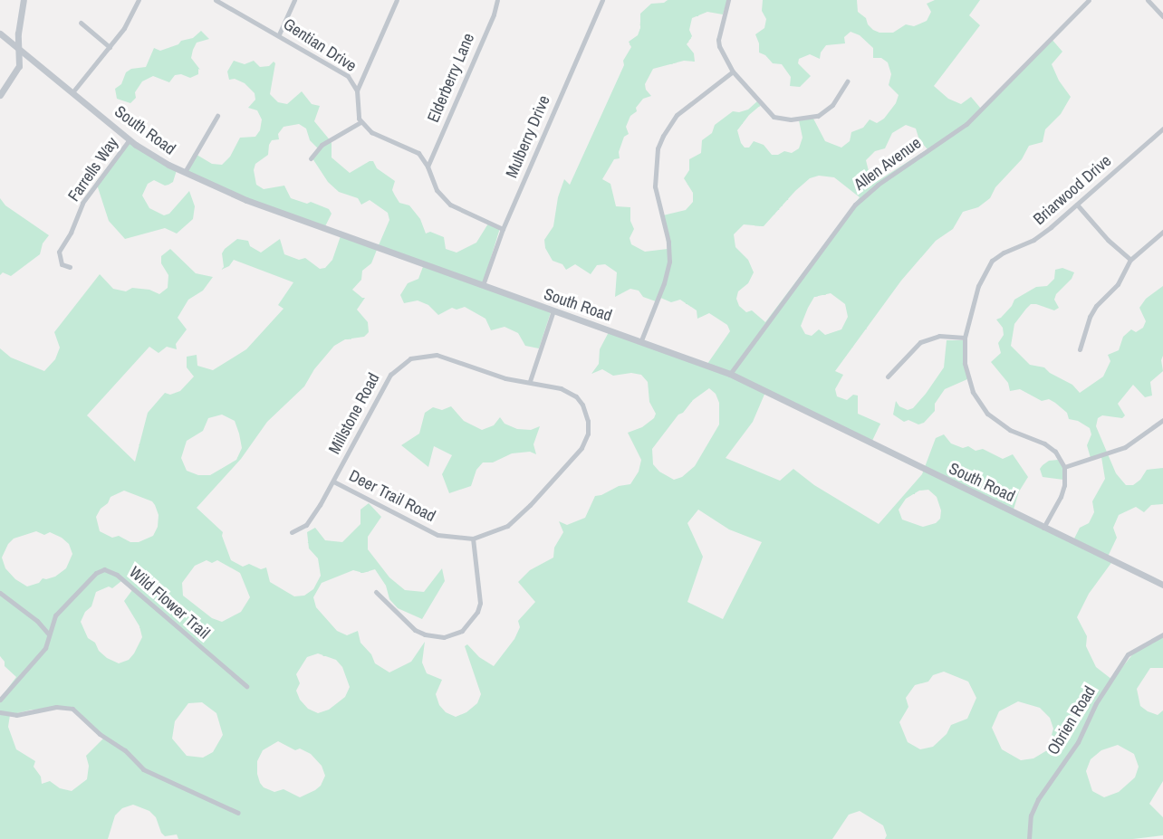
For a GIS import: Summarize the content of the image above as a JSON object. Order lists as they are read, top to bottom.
{
  "streets": {
    "street": [
      "Gentian Drive",
      "Elderberry Lane",
      "South Road",
      "Mulberry Drive",
      "Allen Avenue",
      "Farrells Way",
      "Briarwood Drive",
      "Millstone Road",
      "Deer Trail Road",
      "Wild Flower Trail",
      "Obrien Road"
    ]
  },
  "crossings": [
    ["South Road", "Mulberry Drive"],
    ["South Road", "Allen Avenue"],
    ["South Road", "Farrells Way"],
    ["Millstone Road", "Deer Trail Road"]
  ]
}
